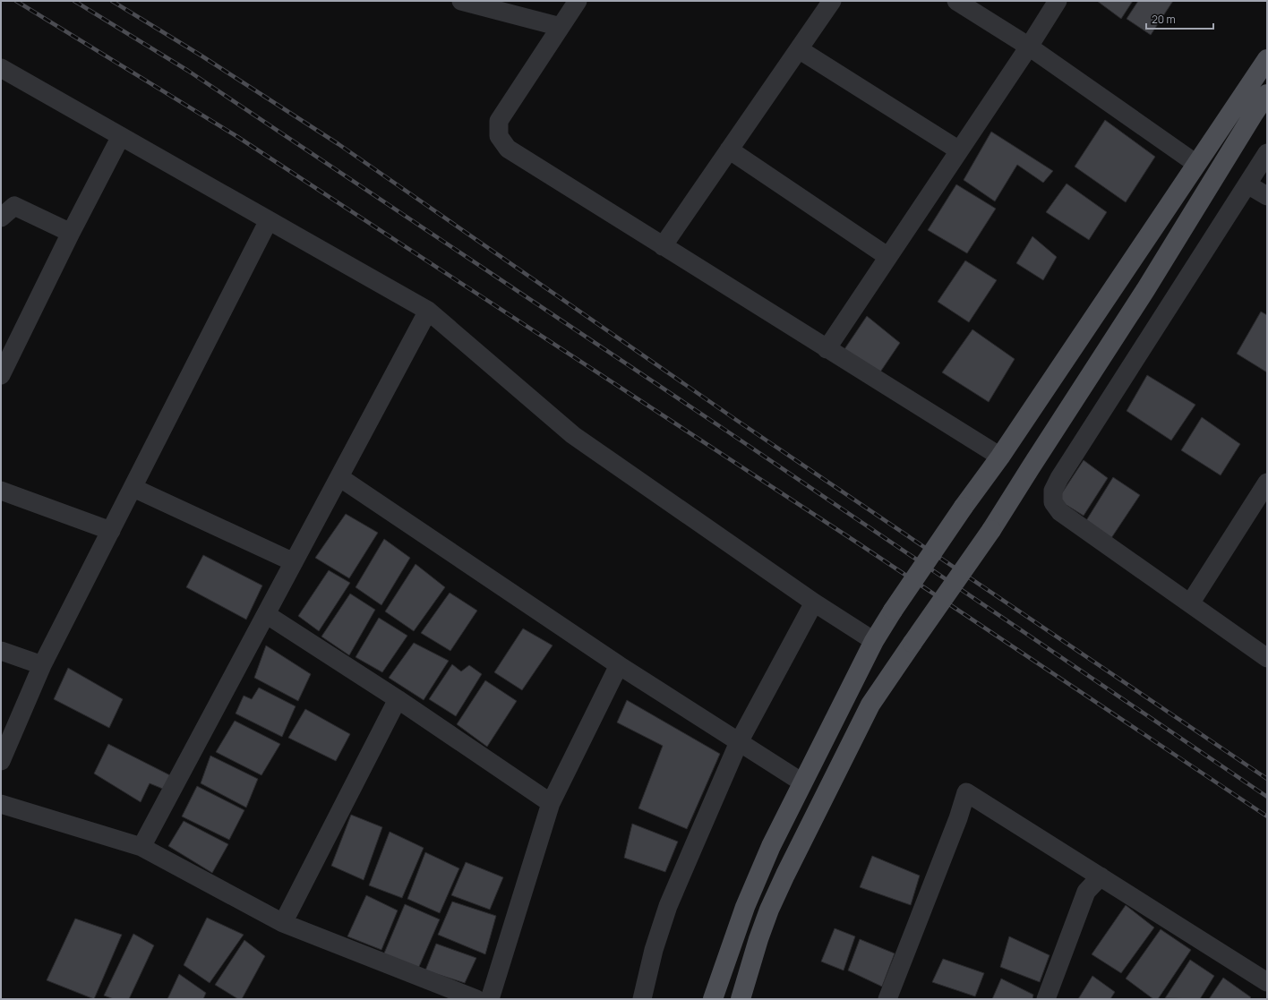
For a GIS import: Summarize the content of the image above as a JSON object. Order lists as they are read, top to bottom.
{
  "scale_bar": "20 m"
}
